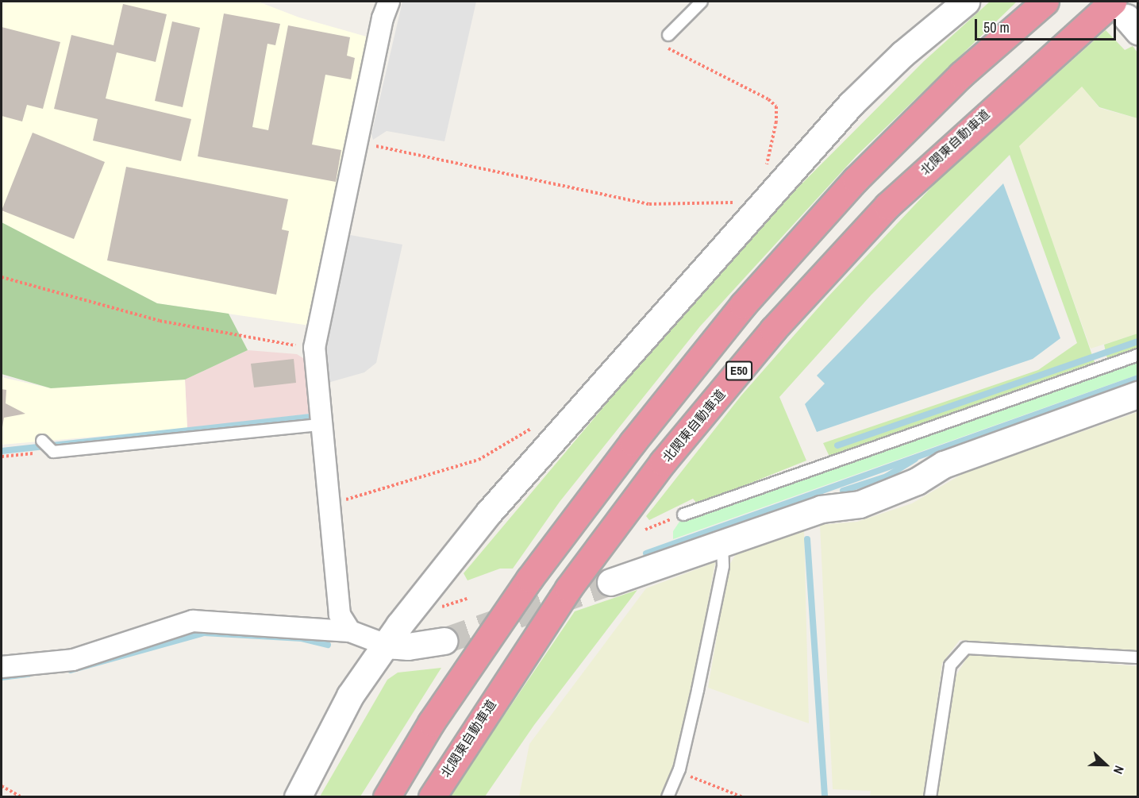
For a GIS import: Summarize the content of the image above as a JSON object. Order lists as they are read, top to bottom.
{
  "streets": {
    "highway": ["北関東自動車道", "E50"]
  },
  "scale_bar": "50 m",
  "north": "right"
}
